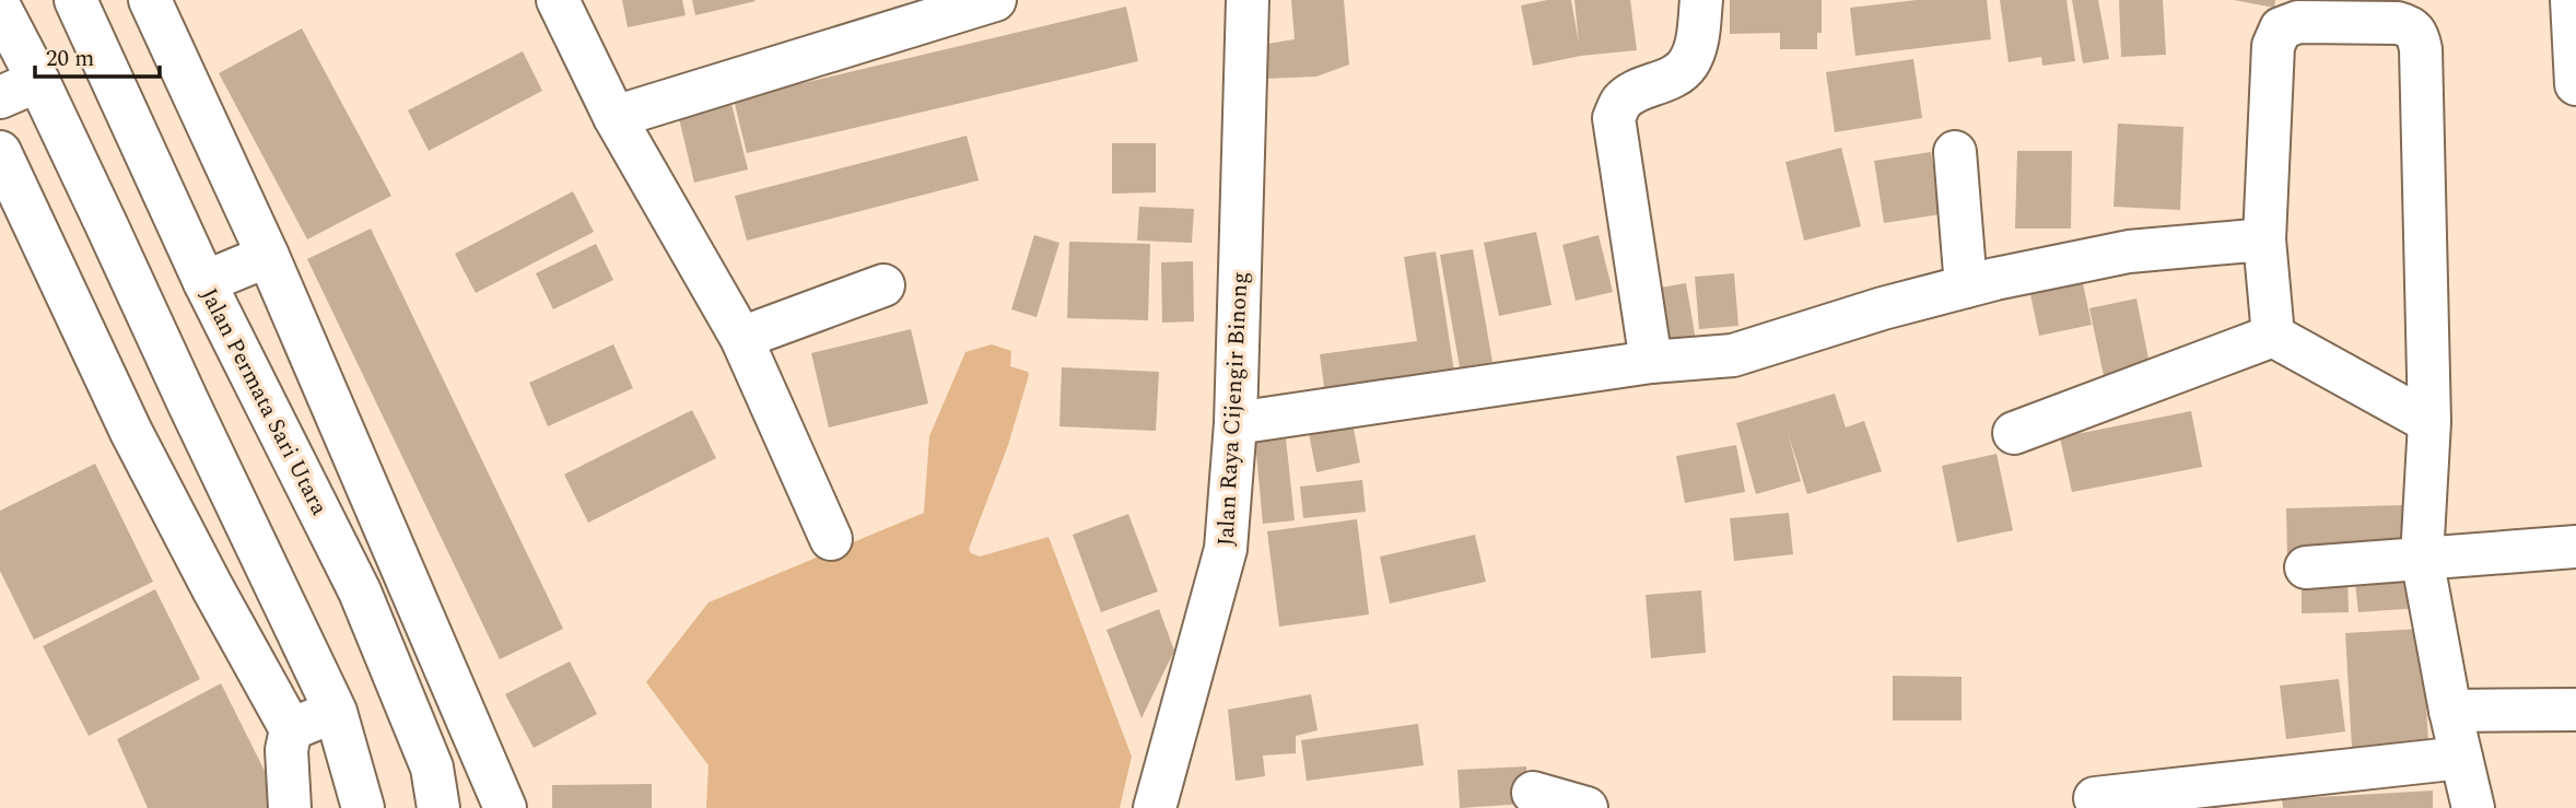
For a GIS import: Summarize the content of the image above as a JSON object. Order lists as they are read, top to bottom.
{
  "streets": {
    "street": ["Jalan Permata Sari Utara", "Jalan Raya Cijengir Binong"]
  },
  "scale_bar": "20 m"
}
